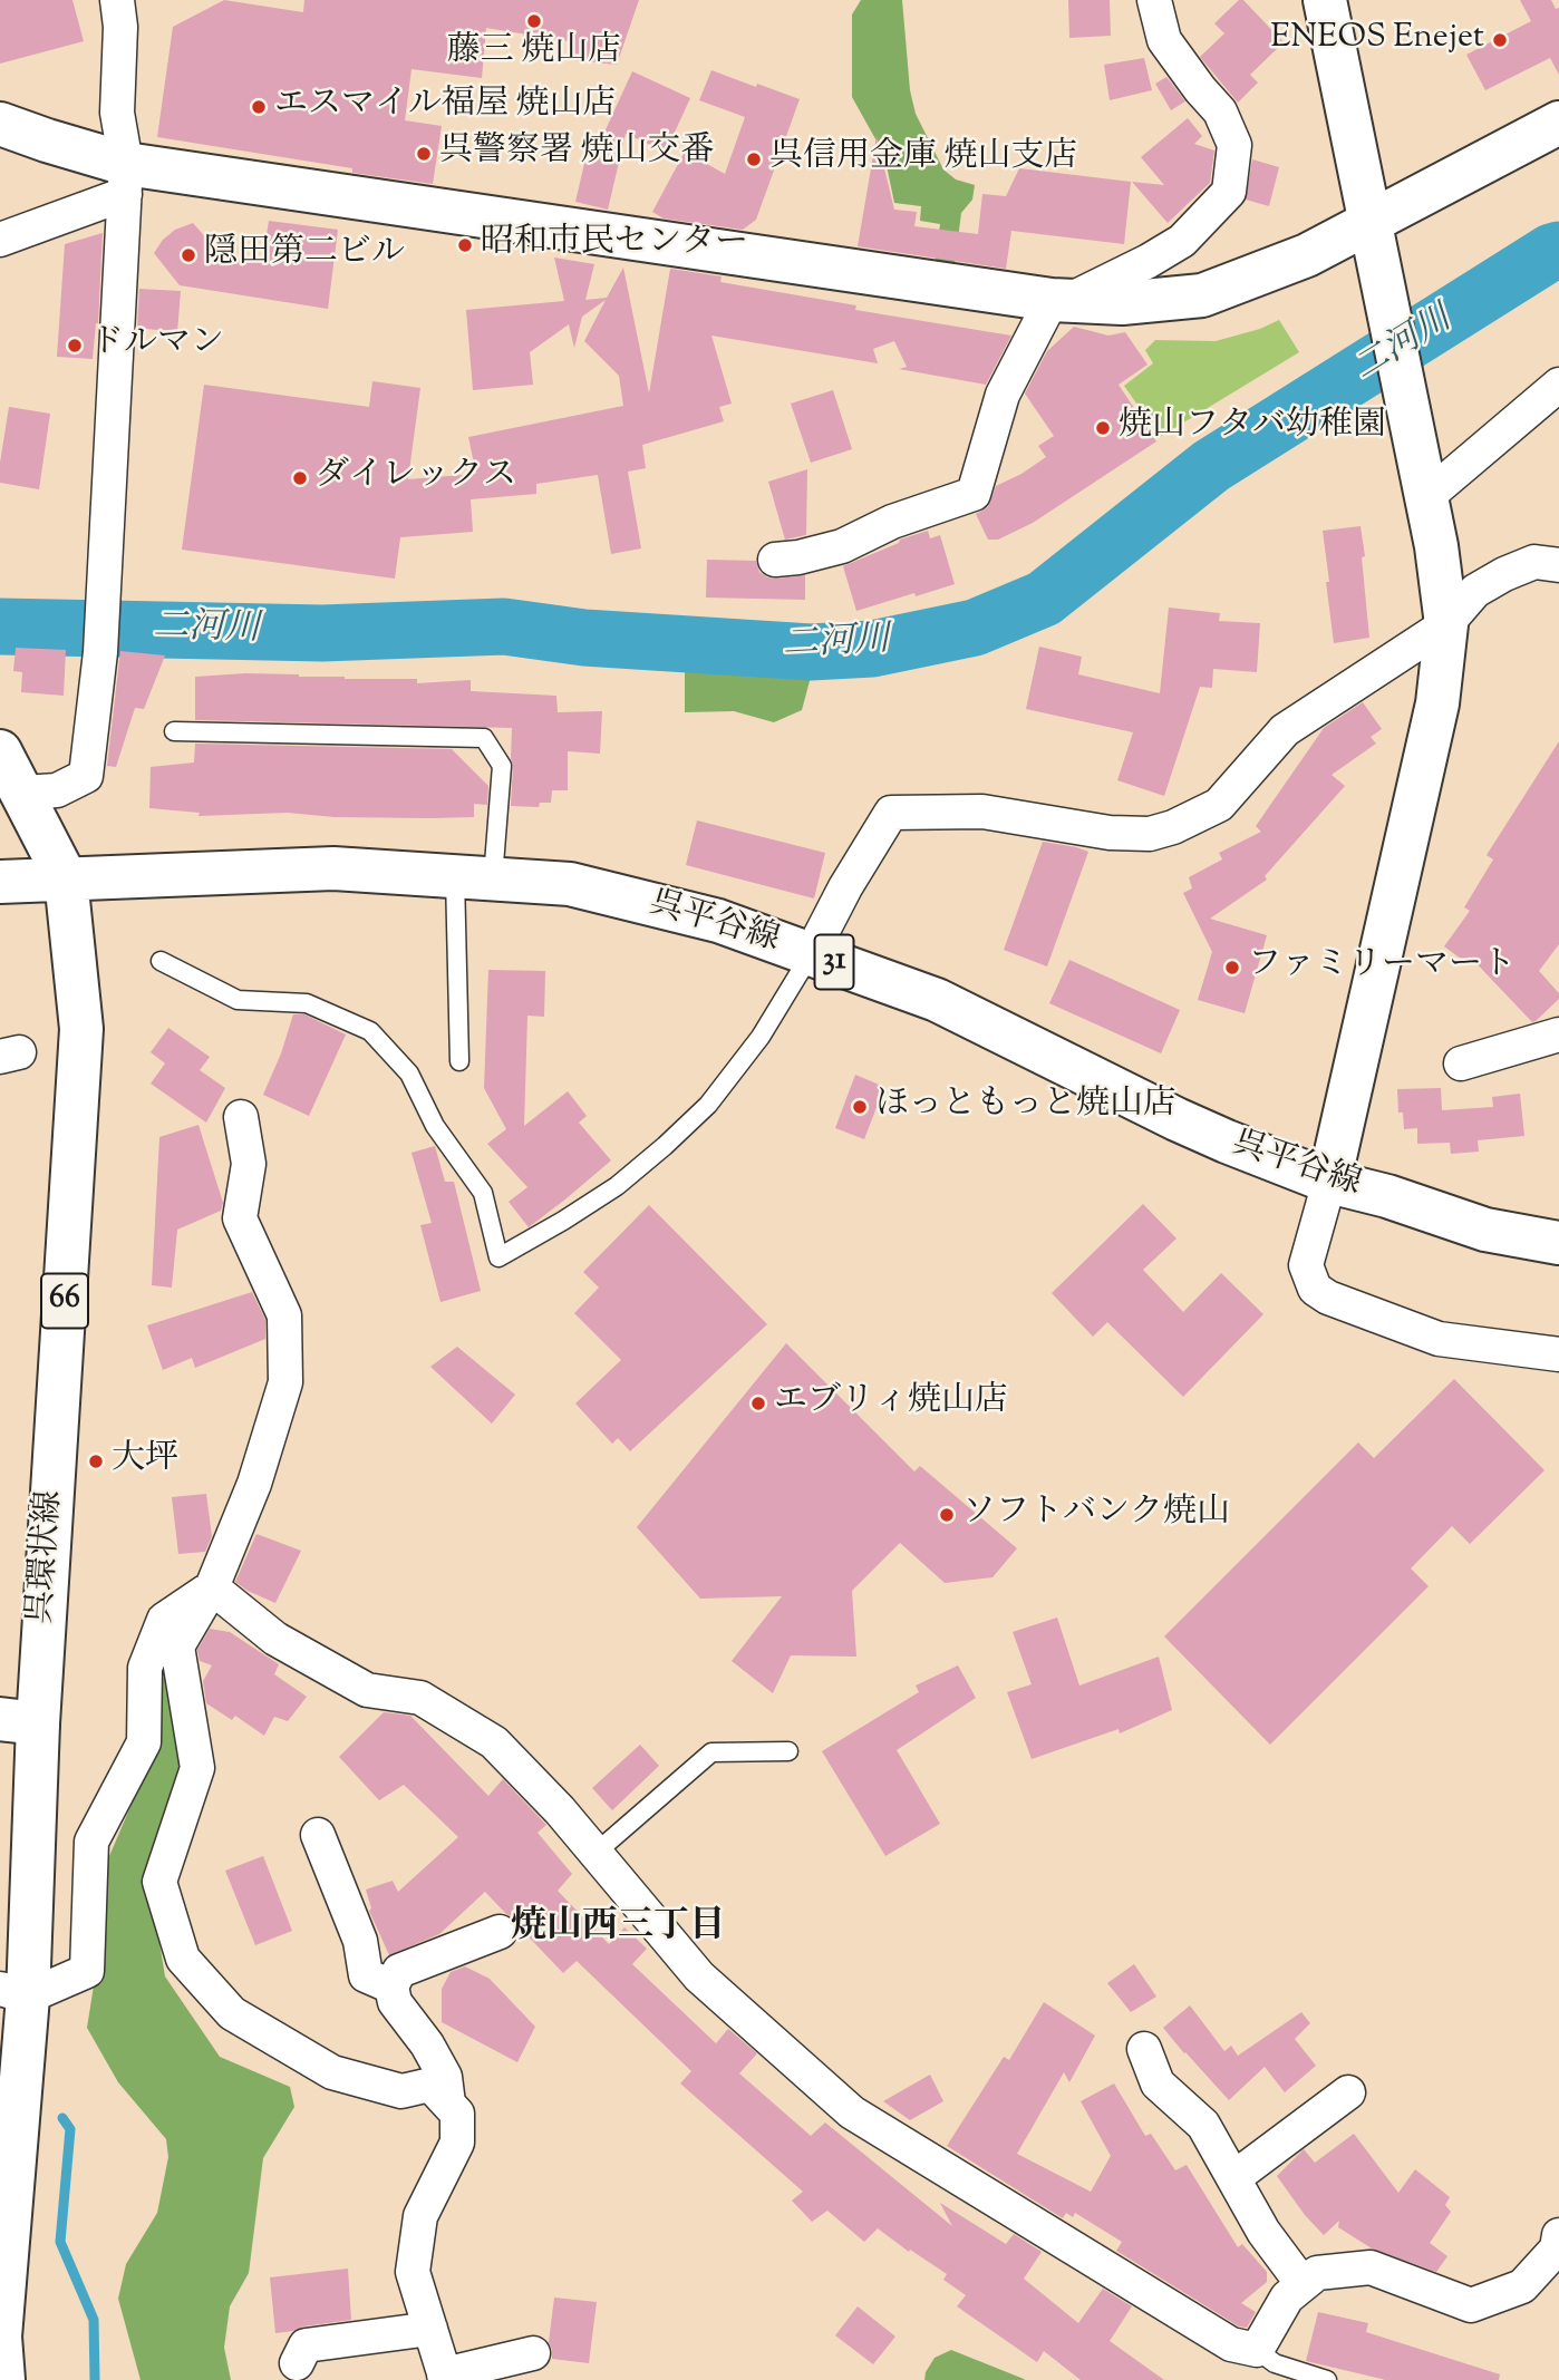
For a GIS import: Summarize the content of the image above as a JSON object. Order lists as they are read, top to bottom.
{
  "streets": {
    "main road": [
      "呉平谷線",
      "31",
      "66",
      "呉環状線"
    ]
  },
  "crossings": [
    ["呉平谷線", "呉環状線"]
  ],
  "districts": ["焼山西三丁目"],
  "water": ["二河川"],
  "places": [
    "藤三 焼山店",
    "ENEOS Enejet",
    "エスマイル福屋 焼山店",
    "呉警察署 焼山交番",
    "呉信用金庫 焼山支店",
    "昭和市民センター",
    "隠田第二ビル",
    "ドルマン",
    "焼山フタバ幼稚園",
    "ダイレックス",
    "ファミリーマート",
    "ほっともっと焼山店",
    "エブリィ焼山店",
    "大坪",
    "ソフトバンク焼山"
  ]
}
